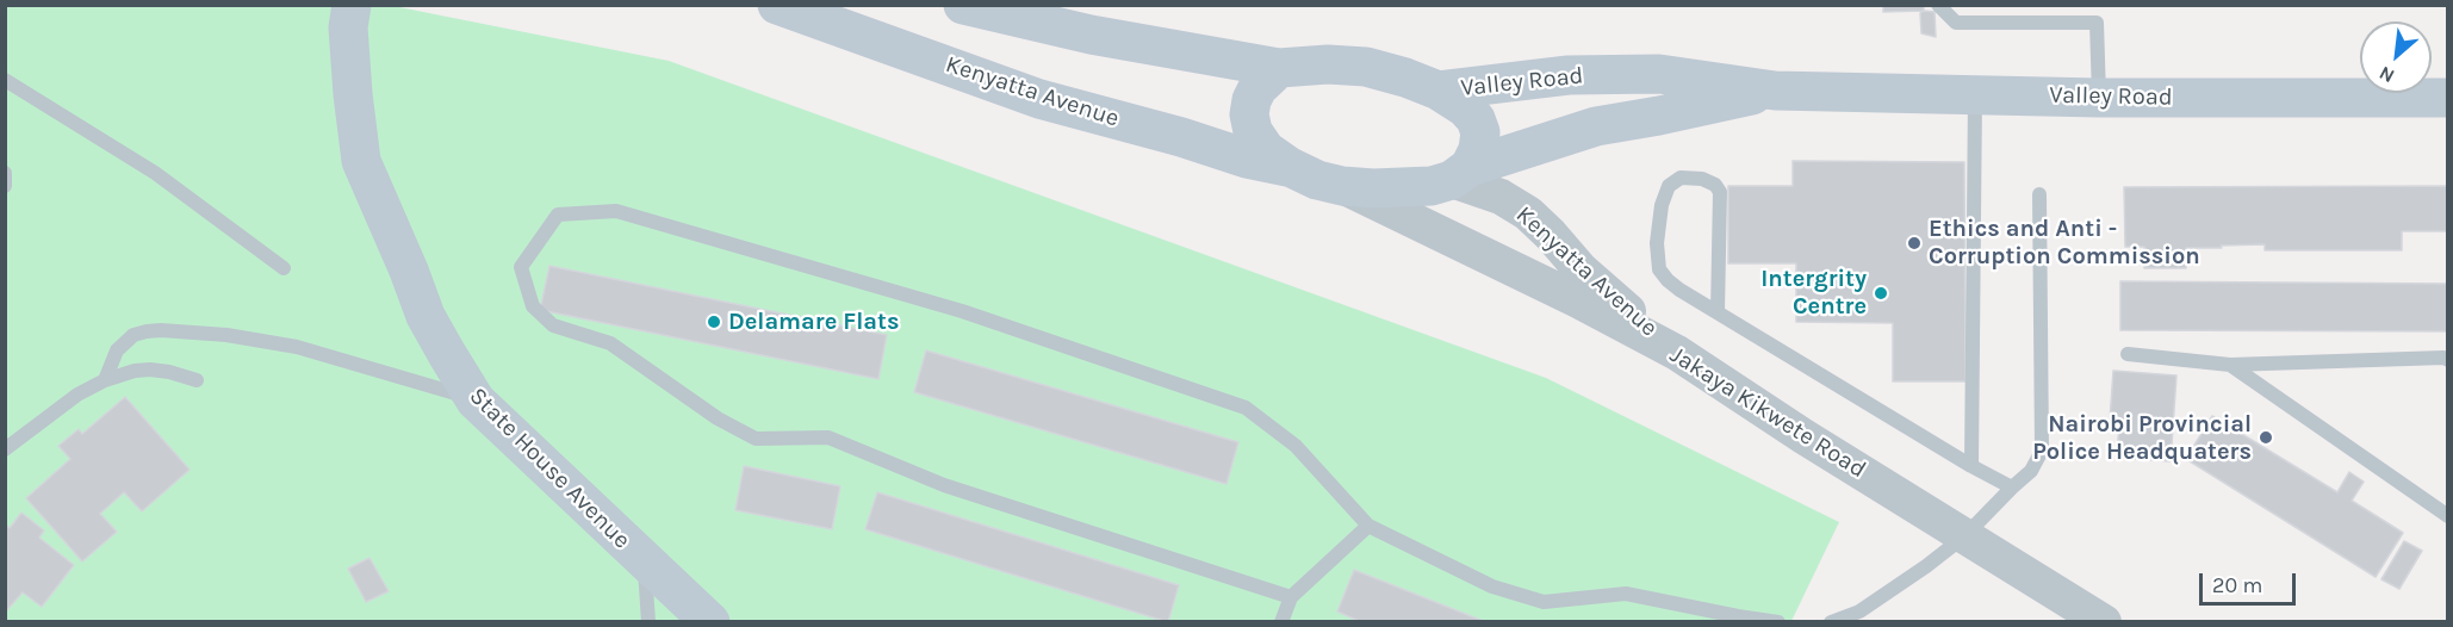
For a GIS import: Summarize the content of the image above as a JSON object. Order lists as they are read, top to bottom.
{
  "streets": {
    "main road": ["Valley Road", "Kenyatta Avenue", "State House Avenue"],
    "street": ["Jakaya Kikwete Road"]
  },
  "crossings": [
    ["Valley Road", "Kenyatta Avenue"],
    ["Valley Road", "Jakaya Kikwete Road"],
    ["Kenyatta Avenue", "Jakaya Kikwete Road"]
  ],
  "places": [
    "Ethics and Anti - Corruption Commission",
    "Intergrity Centre",
    "Delamare Flats",
    "Nairobi Provincial Police Headquaters"
  ],
  "scale_bar": "20 m",
  "north": "bottom left"
}
